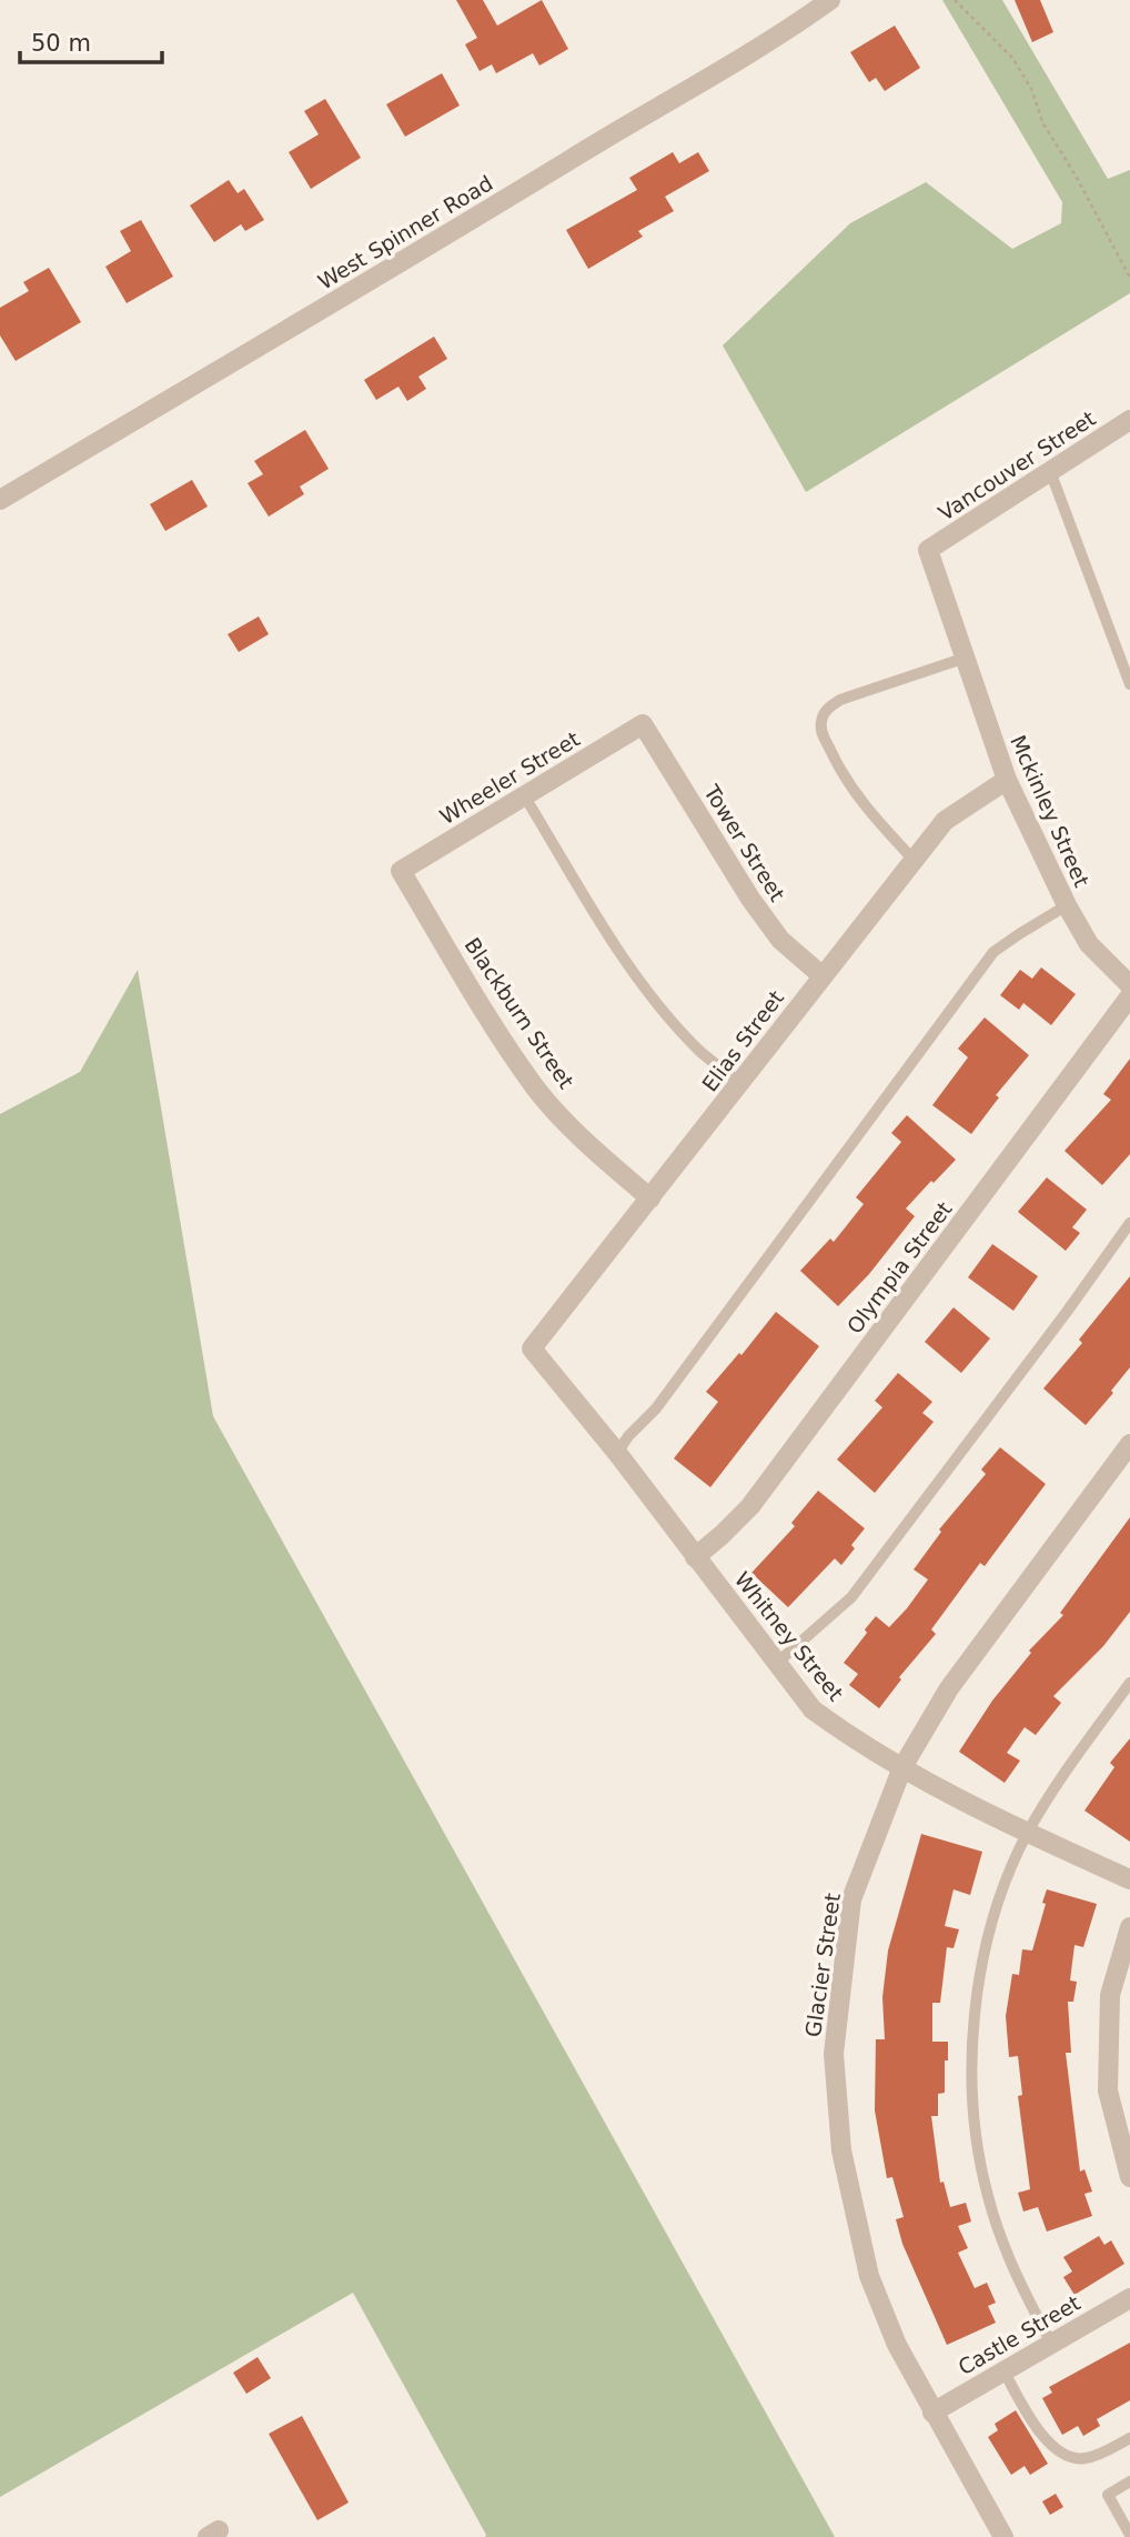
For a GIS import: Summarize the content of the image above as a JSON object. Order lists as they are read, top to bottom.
{
  "streets": {
    "street": [
      "West Spinner Road",
      "Vancouver Street",
      "Wheeler Street",
      "Mckinley Street",
      "Tower Street",
      "Blackburn Street",
      "Elias Street",
      "Olympia Street",
      "Whitney Street",
      "Glacier Street",
      "Castle Street"
    ]
  },
  "crossings": [
    ["Vancouver Street", "Mckinley Street"],
    ["Wheeler Street", "Tower Street"],
    ["Wheeler Street", "Blackburn Street"],
    ["Mckinley Street", "Elias Street"],
    ["Tower Street", "Elias Street"],
    ["Blackburn Street", "Elias Street"],
    ["Elias Street", "Whitney Street"],
    ["Olympia Street", "Whitney Street"],
    ["Whitney Street", "Glacier Street"],
    ["Glacier Street", "Castle Street"]
  ],
  "scale_bar": "50 m"
}
